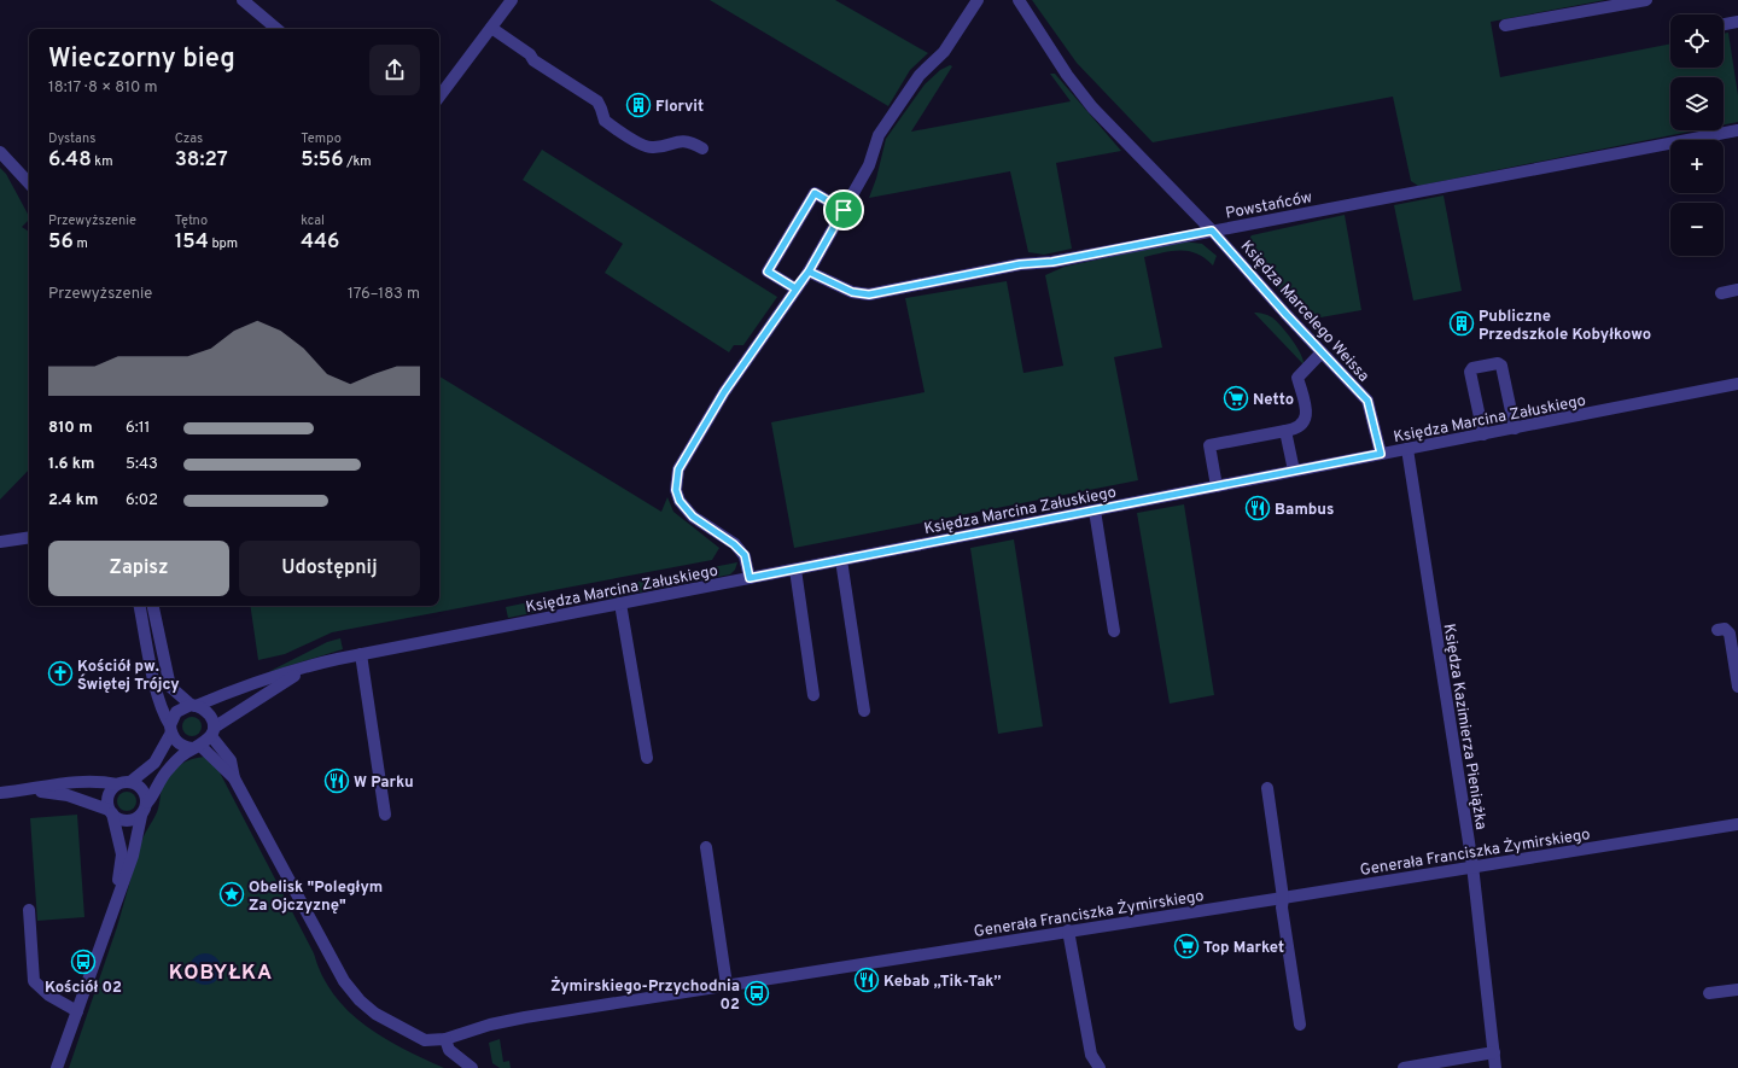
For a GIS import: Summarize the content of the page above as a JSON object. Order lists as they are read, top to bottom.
{
  "streets": {
    "street": [
      "Powstańców",
      "Księdza Marcelego Weissa",
      "Księdza Marcina Załuskiego",
      "Księdza Kazimierza Pieniążka",
      "Generała Franciszka Żymirskiego"
    ]
  },
  "crossings": [
    ["Powstańców", "Księdza Marcelego Weissa"],
    ["Księdza Marcelego Weissa", "Księdza Marcina Załuskiego"],
    ["Księdza Marcina Załuskiego", "Księdza Kazimierza Pieniążka"],
    ["Księdza Kazimierza Pieniążka", "Generała Franciszka Żymirskiego"]
  ],
  "districts": ["KOBYŁKA"],
  "places": {
    "building": ["Florvit", "Publiczne Przedszkole Kobyłkowo"],
    "supermarket": ["Netto", "Top Market"],
    "restaurant": ["Bambus", "W Parku", "Kebab „Tik-Tak”"],
    "church": ["Kościół pw. Świętej Trójcy"],
    "place": ["Obelisk \"Poległym Za Ojczyznę\""],
    "bus stop": ["Kościół 02", "Żymirskiego-Przychodnia 02"]
  },
  "page": {
    "map_buttons": ["+", "−"],
    "heading": ["Wieczorny bieg", "18:17 · 8 × 810 m"],
    "stats": [
      ["Dystans", "6.48 km"],
      ["Czas", "38:27"],
      ["Tempo", "5:56 /km"],
      ["Przewyższenie", "56 m"],
      ["Tętno", "154 bpm"],
      ["kcal", "446"]
    ],
    "chart": ["Przewyższenie", "176–183 m"],
    "list": [
      {
        "name": "810 m",
        "note": "6:11"
      },
      {
        "name": "1.6 km",
        "note": "5:43"
      },
      {
        "name": "2.4 km",
        "note": "6:02"
      }
    ],
    "buttons": ["Zapisz", "Udostępnij"]
  }
}
